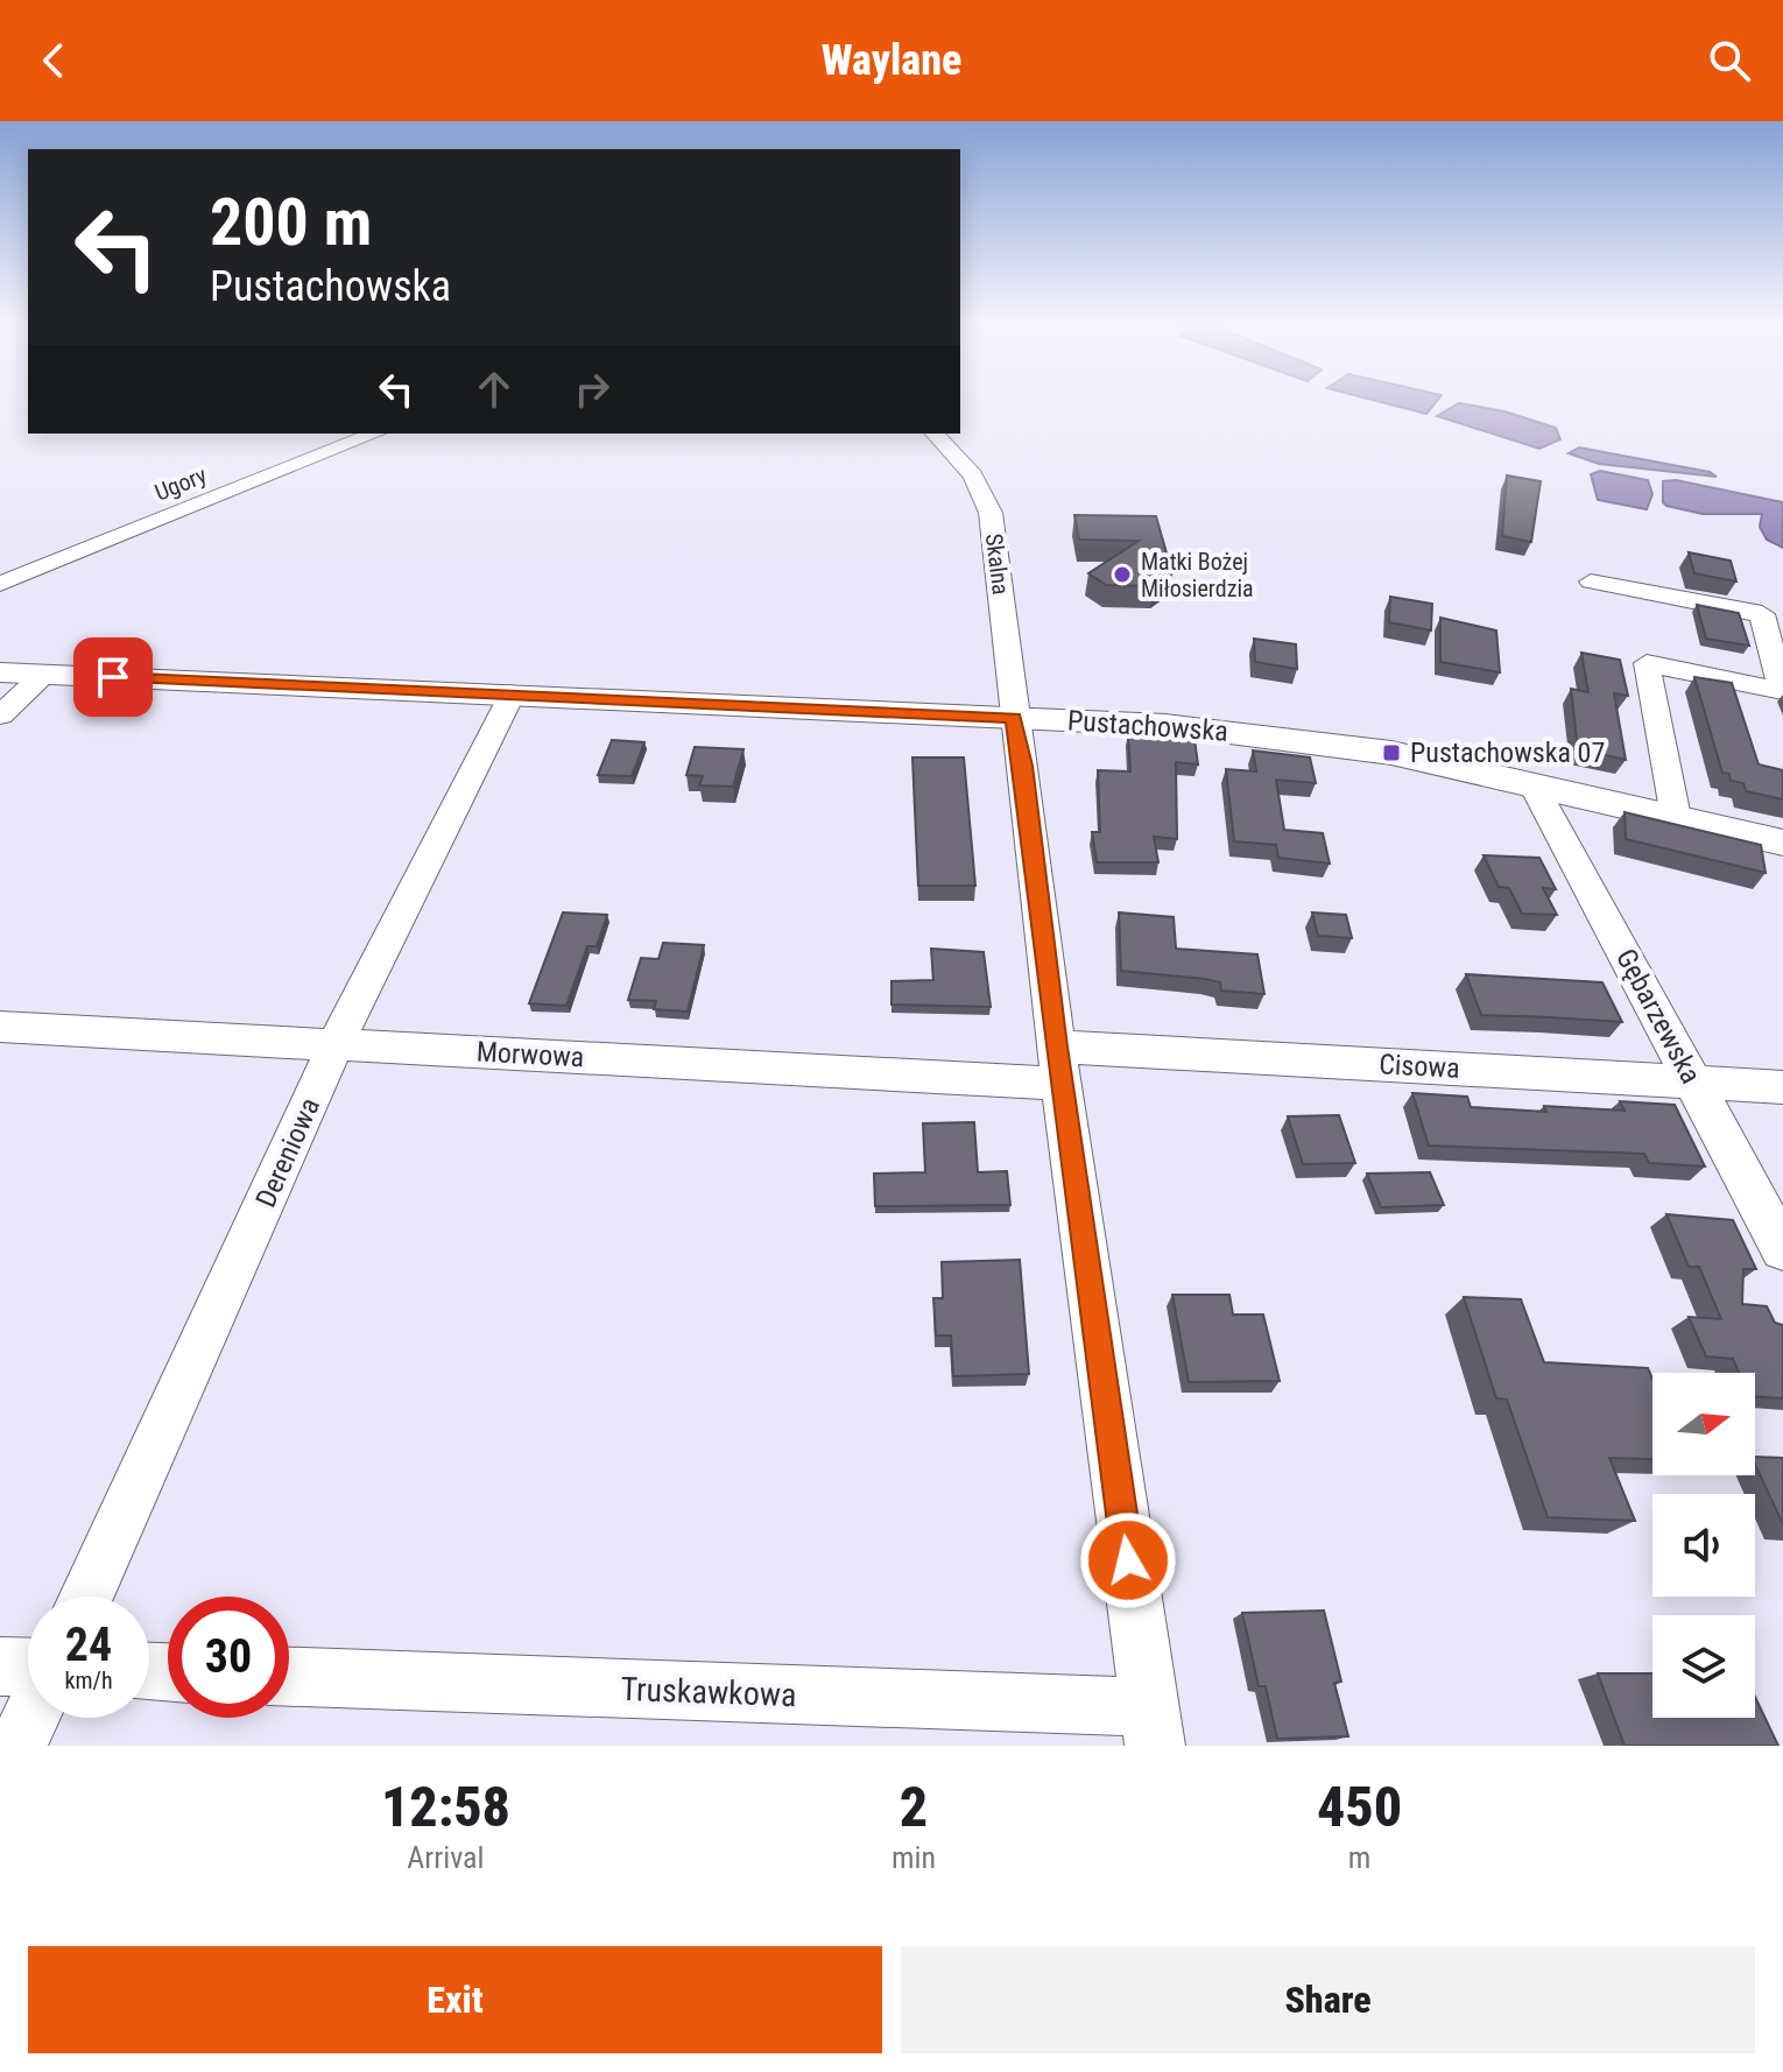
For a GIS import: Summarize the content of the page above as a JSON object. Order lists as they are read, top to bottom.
{
  "streets": {
    "street": [
      "Ugory",
      "Skalna",
      "Pustachowska",
      "Gębarzewska",
      "Morwowa",
      "Cisowa",
      "Dereniowa",
      "Truskawkowa"
    ]
  },
  "crossings": [
    ["Skalna", "Pustachowska"],
    ["Skalna", "Morwowa"],
    ["Skalna", "Cisowa"],
    ["Skalna", "Truskawkowa"],
    ["Pustachowska", "Gębarzewska"],
    ["Pustachowska", "Dereniowa"],
    ["Gębarzewska", "Cisowa"],
    ["Morwowa", "Cisowa"],
    ["Morwowa", "Dereniowa"]
  ],
  "places": {
    "other": ["Matki Bożej Miłosierdzia"],
    "transit": ["Pustachowska 07"]
  },
  "north": "right",
  "page": {
    "header": "Waylane",
    "turn": ["200 m", "Pustachowska"],
    "speed": "24 km/h",
    "limit": "30",
    "eta": [
      "12:58",
      "Arrival",
      "2",
      "min",
      "450",
      "m"
    ],
    "buttons": ["Exit", "Share"]
  }
}
